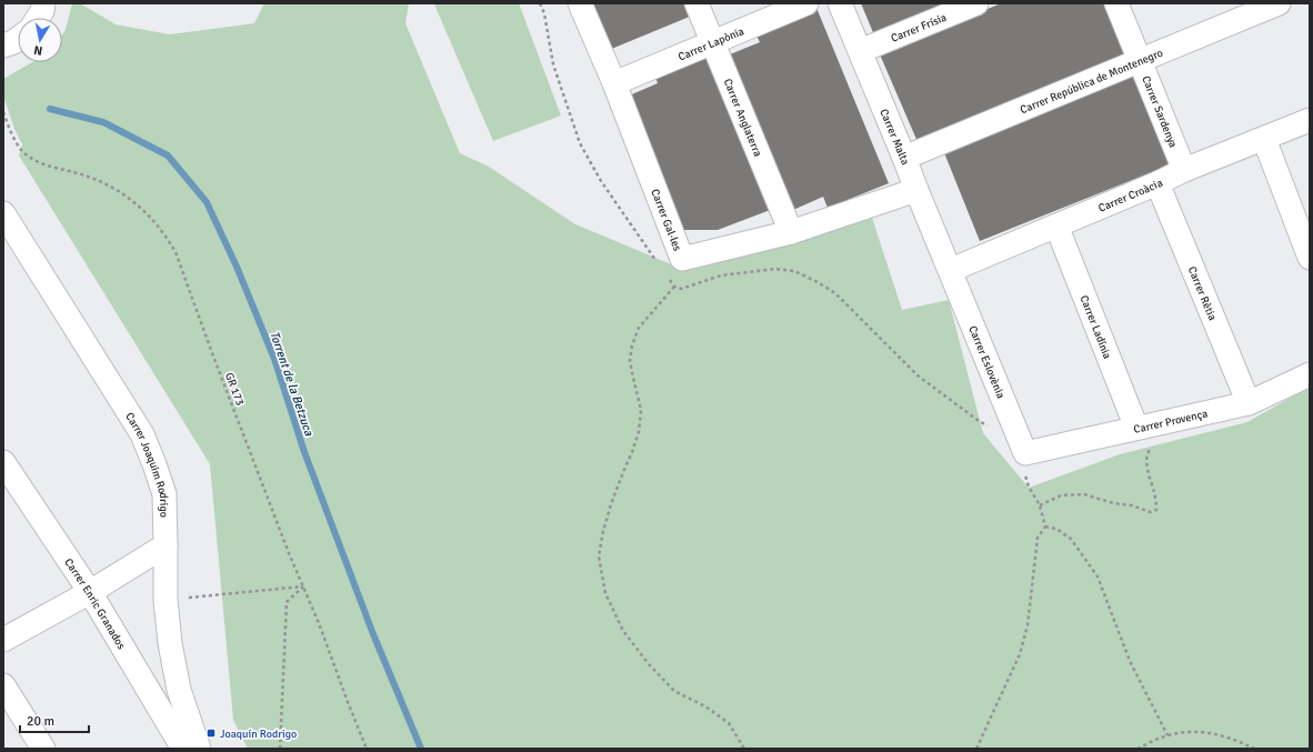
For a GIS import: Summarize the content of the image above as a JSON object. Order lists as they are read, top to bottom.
{
  "streets": {
    "street": [
      "Carrer Frísia",
      "Carrer Lapònia",
      "Carrer República de Montenegro",
      "Carrer Sardenya",
      "Carrer Anglaterra",
      "Carrer Malta",
      "Carrer Croàcia",
      "Carrer Gal·les",
      "Carrer Rètia",
      "Carrer Ladínia",
      "Carrer Eslovènia",
      "Carrer Provença",
      "Carrer Joaquim Rodrigo",
      "Carrer Enric Granados"
    ],
    "path": ["GR 173"]
  },
  "crossings": [
    ["Carrer Frísia", "Carrer Malta"],
    ["Carrer Lapònia", "Carrer Anglaterra"],
    ["Carrer Lapònia", "Carrer Gal·les"],
    ["Carrer República de Montenegro", "Carrer Sardenya"],
    ["Carrer República de Montenegro", "Carrer Malta"],
    ["Carrer Sardenya", "Carrer Croàcia"],
    ["Carrer Anglaterra", "Carrer Gal·les"],
    ["Carrer Malta", "Carrer Croàcia"],
    ["Carrer Malta", "Carrer Gal·les"],
    ["Carrer Malta", "Carrer Eslovènia"],
    ["Carrer Croàcia", "Carrer Rètia"],
    ["Carrer Croàcia", "Carrer Ladínia"],
    ["Carrer Croàcia", "Carrer Eslovènia"],
    ["Carrer Rètia", "Carrer Provença"],
    ["Carrer Ladínia", "Carrer Provença"],
    ["Carrer Eslovènia", "Carrer Provença"]
  ],
  "water": ["Torrent de la Betzuca"],
  "places": {
    "transit": ["Joaquín Rodrigo"]
  },
  "scale_bar": "20 m",
  "north": "bottom"
}
